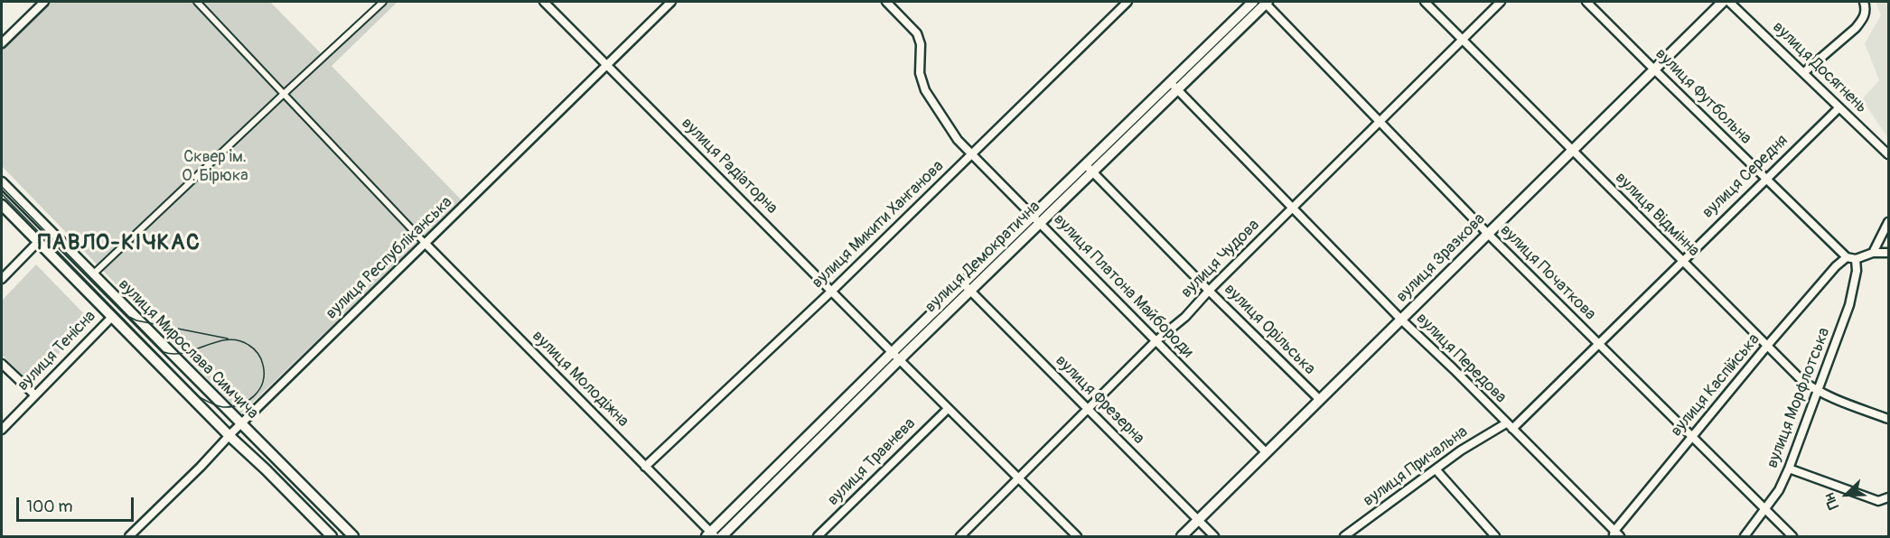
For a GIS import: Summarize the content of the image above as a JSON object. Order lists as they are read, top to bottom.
{
  "streets": {
    "street": [
      "вулиця Досягнень",
      "вулиця Футбольна",
      "вулиця Радіаторна",
      "вулиця Середня",
      "вулиця Відмінна",
      "вулиця Микити Ханганова",
      "вулиця Демократична",
      "вулиця Республіканська",
      "вулиця Зразкова",
      "вулиця Чудова",
      "вулиця Початкова",
      "вулиця Платона Майбороди",
      "вулиця Орільська",
      "вулиця Мирослава Симчича",
      "вулиця Тенісна",
      "вулиця Передова",
      "вулиця Молодіжна",
      "вулиця Каспійська",
      "вулиця Морфлотська",
      "вулиця Фрезерна",
      "вулиця Травнева",
      "вулиця Причальна"
    ]
  },
  "crossings": [
    ["вулиця Досягнень", "вулиця Середня"],
    ["вулиця Футбольна", "вулиця Середня"],
    ["вулиця Футбольна", "вулиця Зразкова"],
    ["вулиця Футбольна", "вулиця Каспійська"],
    ["вулиця Радіаторна", "вулиця Микити Ханганова"],
    ["вулиця Радіаторна", "вулиця Демократична"],
    ["вулиця Радіаторна", "вулиця Республіканська"],
    ["вулиця Радіаторна", "вулиця Чудова"],
    ["вулиця Радіаторна", "вулиця Травнева"],
    ["вулиця Середня", "вулиця Відмінна"],
    ["вулиця Середня", "вулиця Початкова"],
    ["вулиця Середня", "вулиця Передова"],
    ["вулиця Середня", "вулиця Причальна"],
    ["вулиця Відмінна", "вулиця Зразкова"],
    ["вулиця Відмінна", "вулиця Чудова"],
    ["вулиця Відмінна", "вулиця Каспійська"],
    ["вулиця Відмінна", "вулиця Морфлотська"],
    ["вулиця Микити Ханганова", "вулиця Платона Майбороди"],
    ["вулиця Микити Ханганова", "вулиця Молодіжна"],
    ["вулиця Демократична", "вулиця Початкова"],
    ["вулиця Демократична", "вулиця Платона Майбороди"],
    ["вулиця Демократична", "вулиця Орільська"],
    ["вулиця Демократична", "вулиця Передова"],
    ["вулиця Демократична", "вулиця Молодіжна"],
    ["вулиця Демократична", "вулиця Фрезерна"],
    ["вулиця Республіканська", "вулиця Мирослава Симчича"],
    ["вулиця Республіканська", "вулиця Молодіжна"],
    ["вулиця Зразкова", "вулиця Початкова"],
    ["вулиця Зразкова", "вулиця Платона Майбороди"],
    ["вулиця Зразкова", "вулиця Орільська"],
    ["вулиця Зразкова", "вулиця Передова"],
    ["вулиця Зразкова", "вулиця Фрезерна"],
    ["вулиця Чудова", "вулиця Початкова"],
    ["вулиця Чудова", "вулиця Платона Майбороди"],
    ["вулиця Чудова", "вулиця Орільська"],
    ["вулиця Чудова", "вулиця Передова"],
    ["вулиця Чудова", "вулиця Фрезерна"],
    ["вулиця Початкова", "вулиця Каспійська"],
    ["вулиця Початкова", "вулиця Морфлотська"],
    ["вулиця Мирослава Симчича", "вулиця Тенісна"],
    ["вулиця Передова", "вулиця Каспійська"],
    ["вулиця Передова", "вулиця Причальна"]
  ],
  "districts": ["ПАВЛО-КІЧКАС"],
  "parks": ["Сквер ім. О. Бірюка"],
  "scale_bar": "100 m",
  "north": "bottom left"
}
